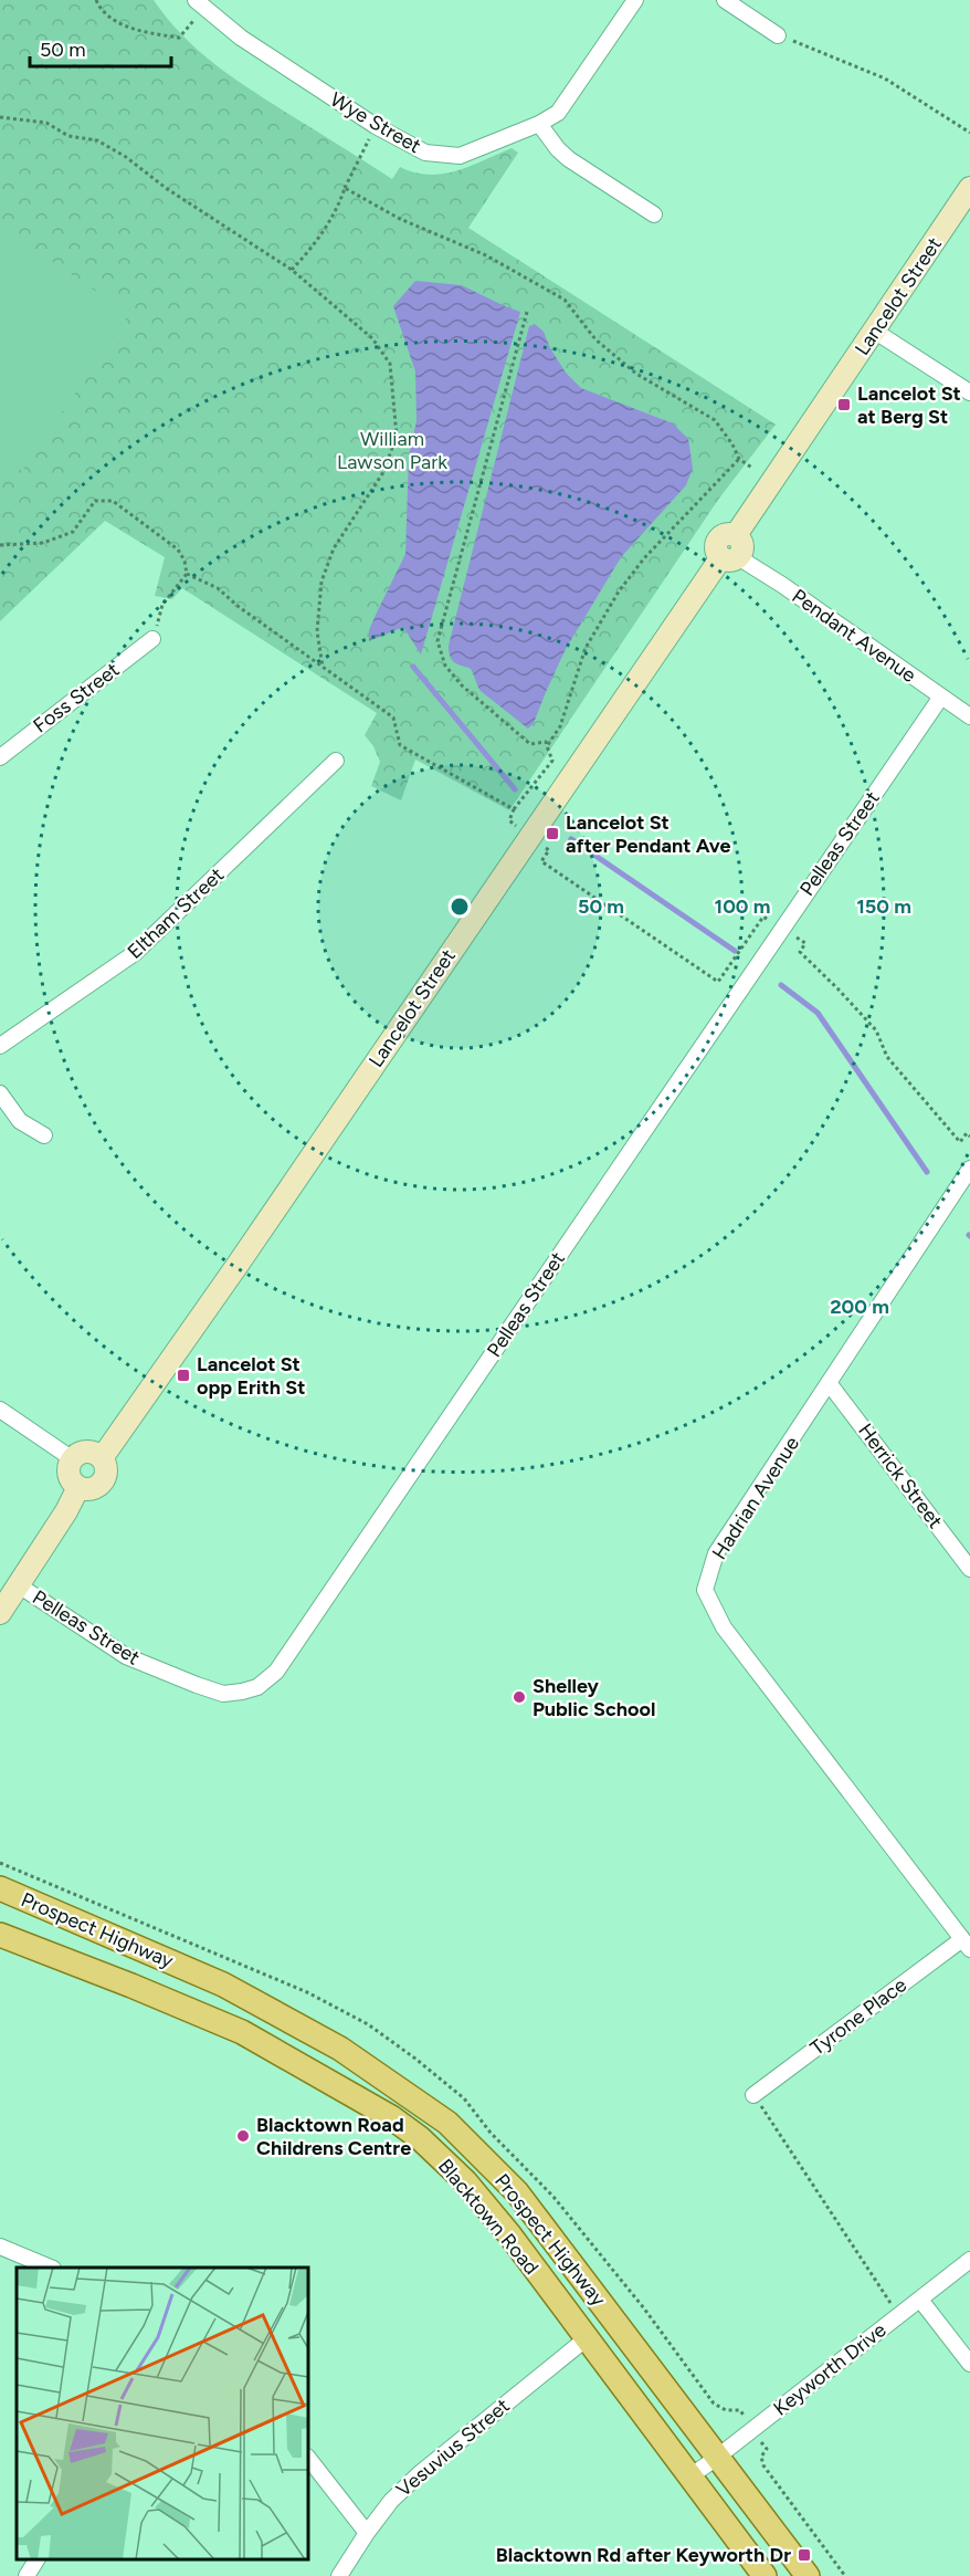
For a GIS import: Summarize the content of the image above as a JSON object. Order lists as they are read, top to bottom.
{
  "streets": {
    "main road": ["Prospect Highway", "Blacktown Road"],
    "street": [
      "Wye Street",
      "Lancelot Street",
      "Pendant Avenue",
      "Foss Street",
      "Pelleas Street",
      "Eltham Street",
      "Herrick Street",
      "Hadrian Avenue",
      "Tyrone Place",
      "Keyworth Drive",
      "Vesuvius Street"
    ]
  },
  "crossings": [
    ["Lancelot Street", "Pendant Avenue"],
    ["Pendant Avenue", "Pelleas Street"],
    ["Herrick Street", "Hadrian Avenue"],
    ["Hadrian Avenue", "Tyrone Place"],
    ["Prospect Highway", "Keyworth Drive"],
    ["Blacktown Road", "Keyworth Drive"],
    ["Blacktown Road", "Vesuvius Street"]
  ],
  "parks": ["William Lawson Park"],
  "places": {
    "transit": [
      "Lancelot St at Berg St",
      "Lancelot St after Pendant Ave",
      "Lancelot St opp Erith St",
      "Blacktown Rd after Keyworth Dr"
    ],
    "other": ["Shelley Public School", "Blacktown Road Childrens Centre"]
  },
  "scale_bar": "50 m",
  "rings": [
    "50 m",
    "100 m",
    "150 m",
    "200 m"
  ]
}
